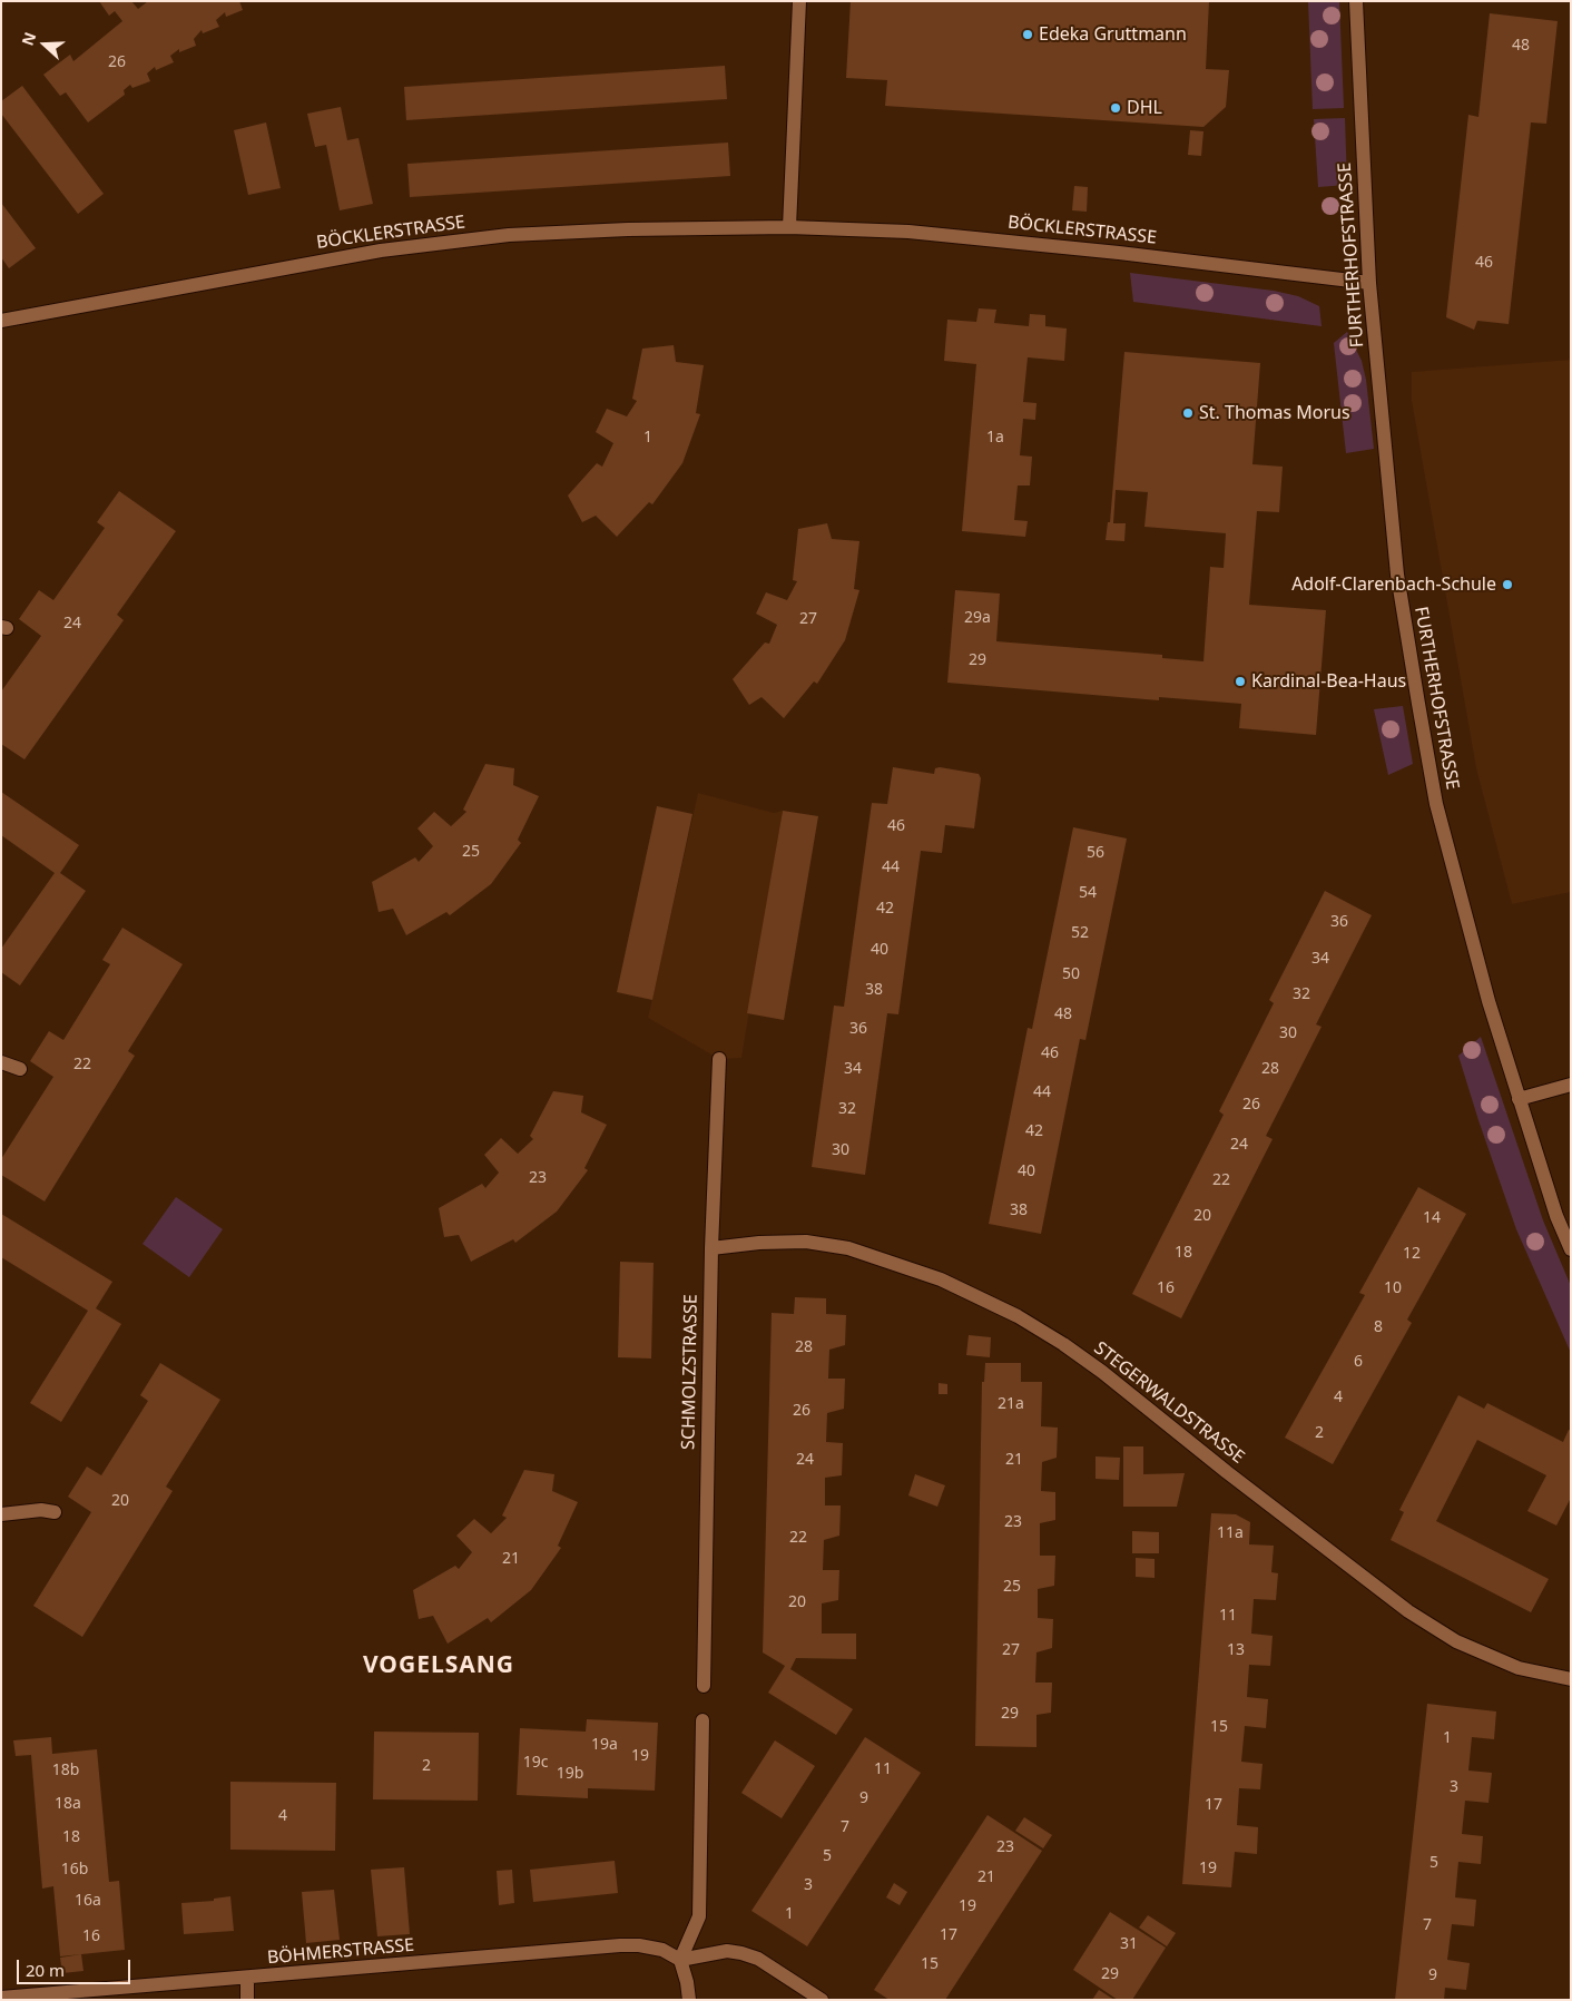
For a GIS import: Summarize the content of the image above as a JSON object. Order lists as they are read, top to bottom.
{
  "streets": {
    "street": [
      "BÖCKLERSTRASSE",
      "FURTHERHOFSTRASSE",
      "SCHMOLZSTRASSE",
      "STEGERWALDSTRASSE",
      "BÖHMERSTRASSE"
    ]
  },
  "crossings": [
    ["BÖCKLERSTRASSE", "FURTHERHOFSTRASSE"],
    ["SCHMOLZSTRASSE", "STEGERWALDSTRASSE"]
  ],
  "districts": ["VOGELSANG"],
  "places": [
    "Edeka Gruttmann",
    "DHL",
    "St. Thomas Morus",
    "Adolf-Clarenbach-Schule",
    "Kardinal-Bea-Haus"
  ],
  "house_numbers": [
    "48",
    "26",
    "46",
    "1",
    "1a",
    "29a",
    "27",
    "24",
    "29",
    "46",
    "25",
    "56",
    "44",
    "54",
    "42",
    "36",
    "52",
    "40",
    "34",
    "50",
    "38",
    "32",
    "48",
    "36",
    "30",
    "46",
    "22",
    "34",
    "28",
    "44",
    "26",
    "32",
    "42",
    "24",
    "30",
    "40",
    "23",
    "22",
    "38",
    "20",
    "14",
    "18",
    "12",
    "16",
    "10",
    "8",
    "28",
    "6",
    "4",
    "21a",
    "26",
    "2",
    "24",
    "21",
    "20",
    "23",
    "11a",
    "22",
    "21",
    "25",
    "20",
    "11",
    "27",
    "13",
    "29",
    "15",
    "1",
    "19a",
    "19",
    "19c",
    "2",
    "11",
    "18b",
    "19b",
    "3",
    "9",
    "18a",
    "17",
    "4",
    "7",
    "18",
    "23",
    "5",
    "5",
    "19",
    "16b",
    "21",
    "3",
    "16a",
    "19",
    "1",
    "7",
    "17",
    "16",
    "31",
    "15",
    "29",
    "9"
  ],
  "scale_bar": "20 m",
  "north": "left"
}
